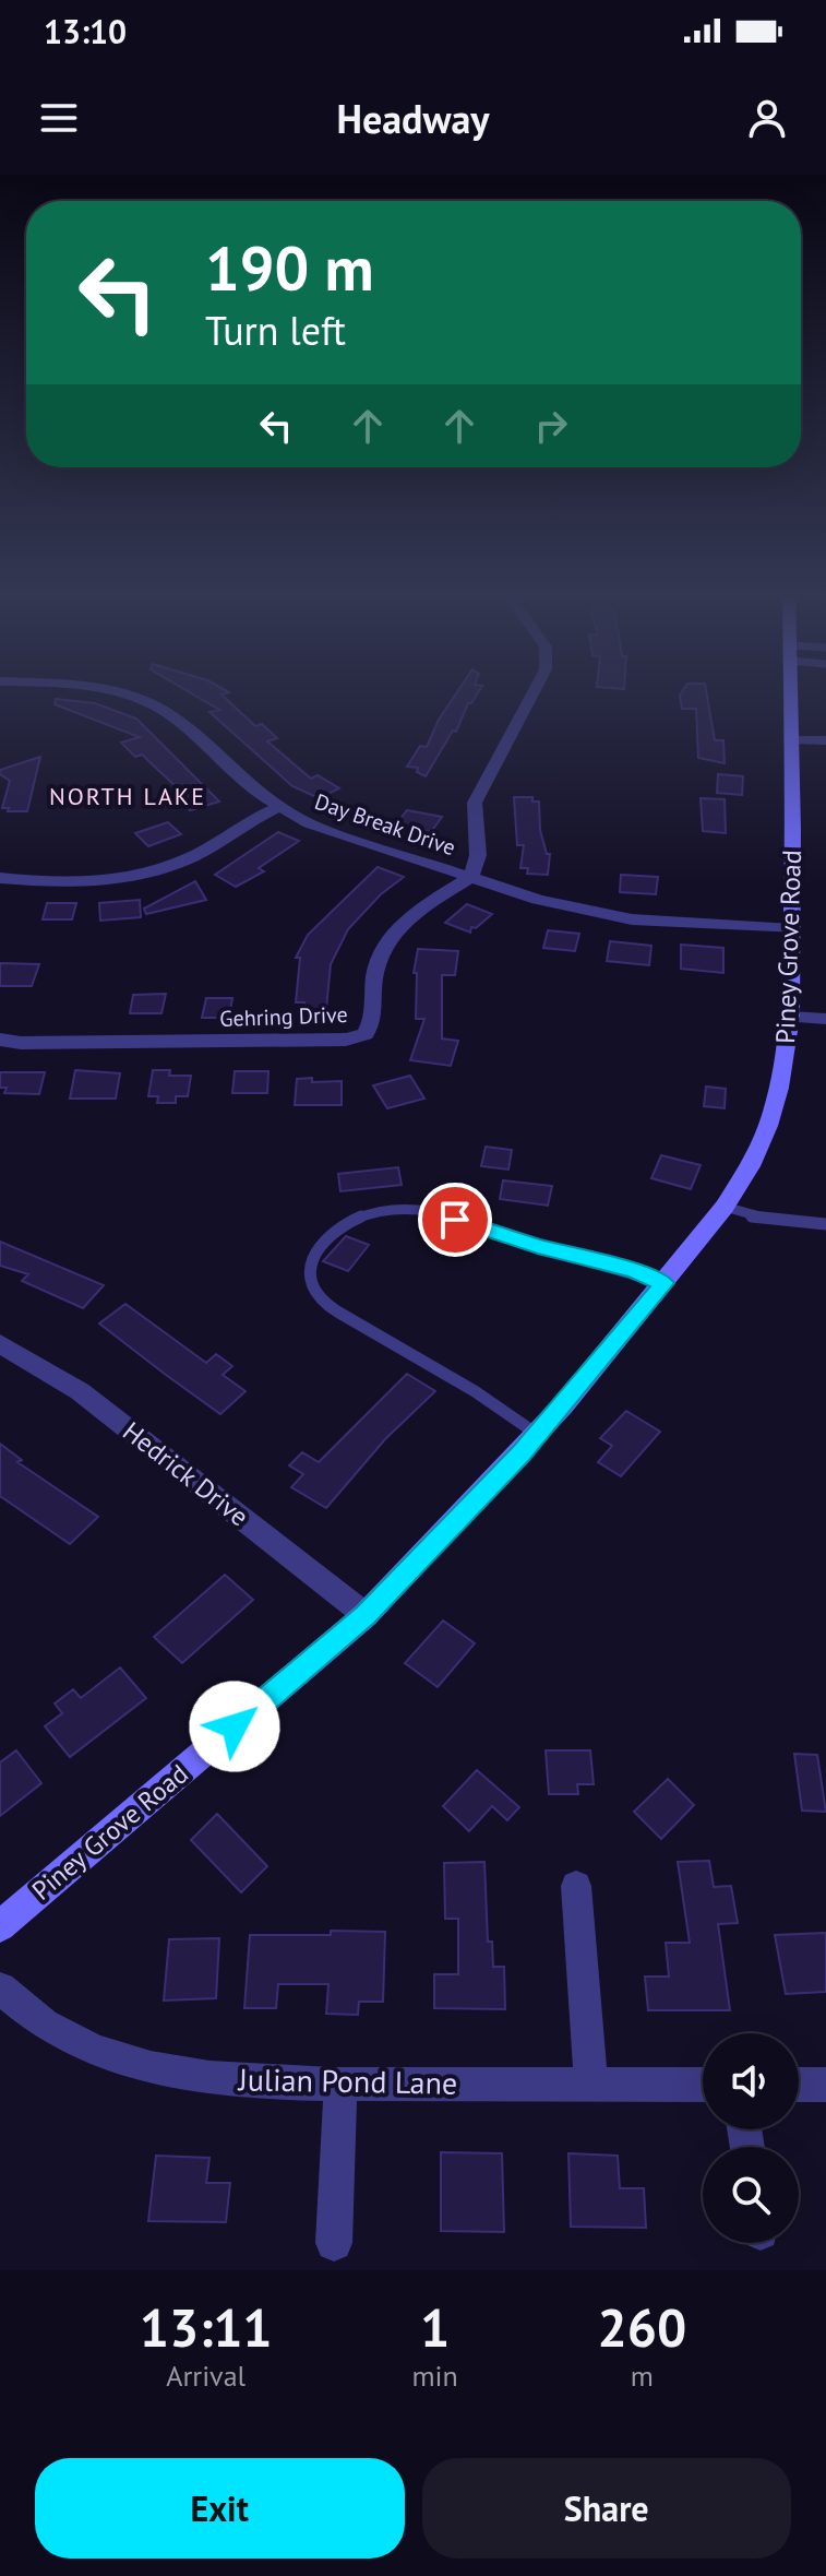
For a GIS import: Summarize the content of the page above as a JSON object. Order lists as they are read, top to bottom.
{
  "streets": {
    "main road": ["Piney Grove Road"],
    "street": [
      "Day Break Drive",
      "Gehring Drive",
      "Hedrick Drive",
      "Julian Pond Lane"
    ]
  },
  "crossings": [
    ["Day Break Drive", "Piney Grove Road"],
    ["Day Break Drive", "Gehring Drive"],
    ["Piney Grove Road", "Hedrick Drive"]
  ],
  "districts": ["NORTH LAKE"],
  "page": {
    "status": "13:10",
    "header": "Headway",
    "turn": ["190 m", "Turn left"],
    "eta": [
      "13:11",
      "Arrival",
      "1",
      "min",
      "260",
      "m"
    ],
    "buttons": ["Exit", "Share"]
  }
}
